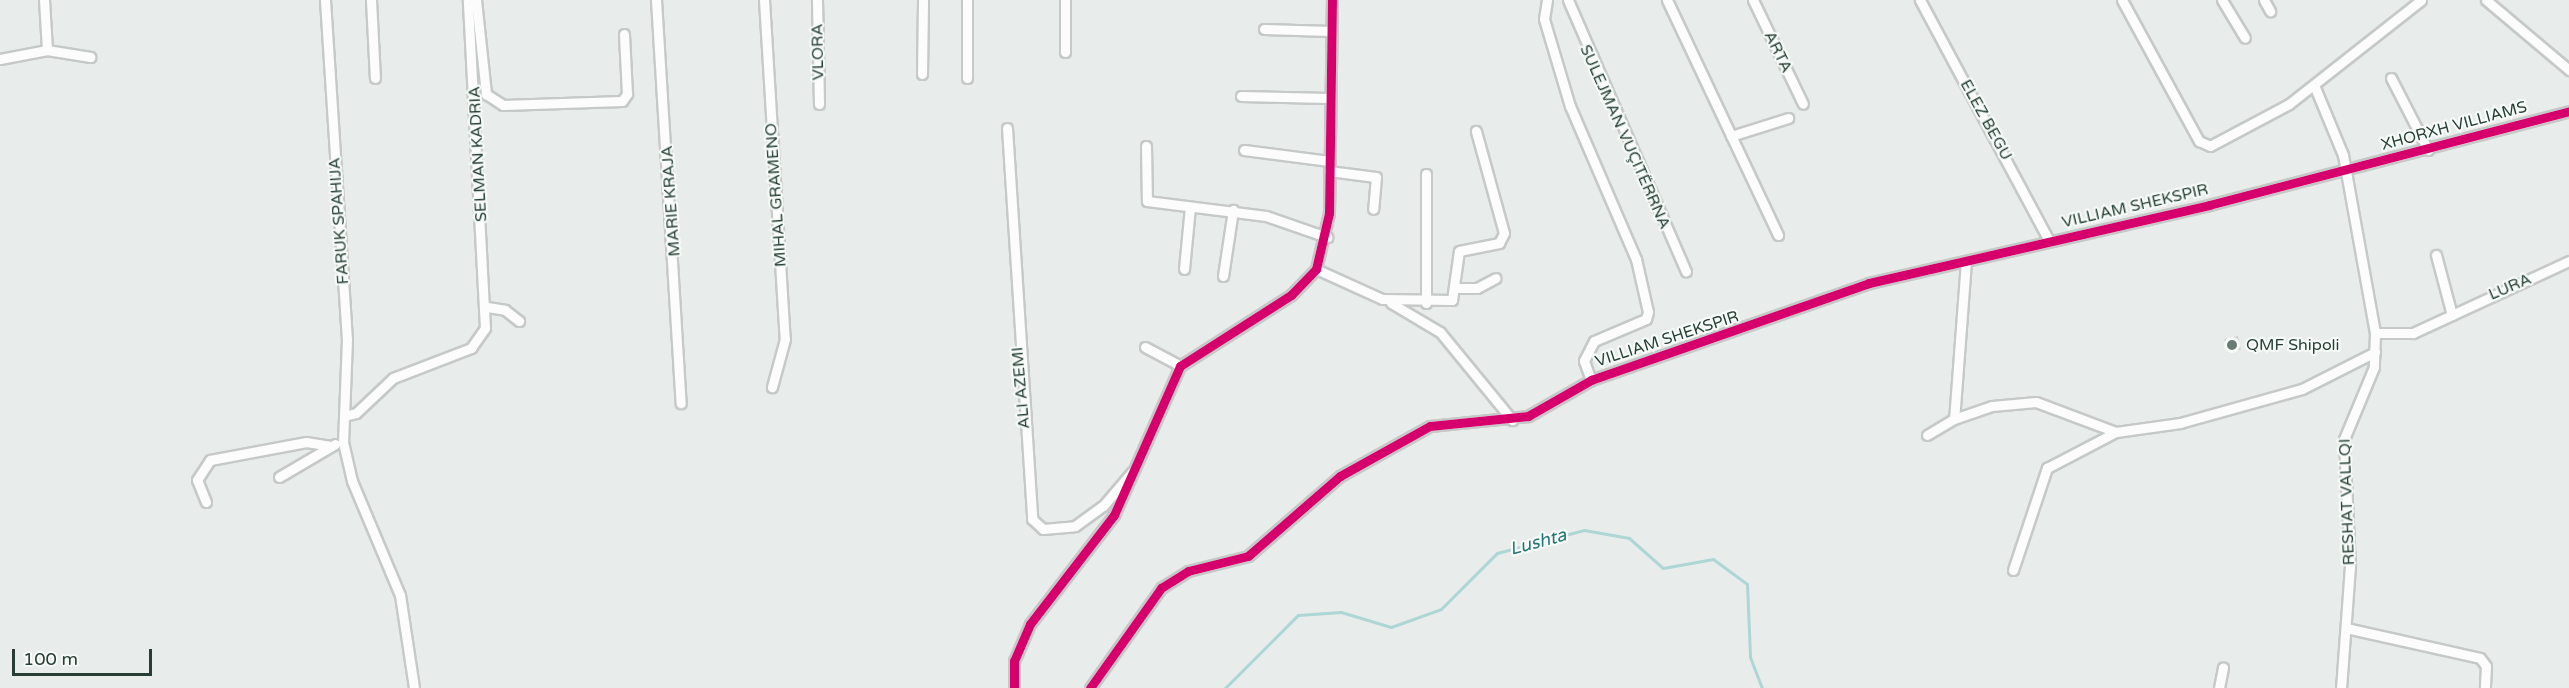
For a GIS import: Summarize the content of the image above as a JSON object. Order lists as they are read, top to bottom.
{
  "streets": {
    "street": [
      "VLORA",
      "ARTA",
      "ELEZ BEGU",
      "XHORXH VILLIAMS",
      "SULEJMAN VUÇITËRRNA",
      "SELMAN KADRIA",
      "MIHAL GRAMENO",
      "MARIE KRAJA",
      "VILLIAM SHEKSPIR",
      "FARUK SPAHIJA",
      "LURA",
      "ALI AZEMI",
      "RESHAT VALLQI"
    ]
  },
  "crossings": [
    ["ELEZ BEGU", "VILLIAM SHEKSPIR"],
    ["XHORXH VILLIAMS", "VILLIAM SHEKSPIR"],
    ["XHORXH VILLIAMS", "RESHAT VALLQI"],
    ["SULEJMAN VUÇITËRRNA", "VILLIAM SHEKSPIR"],
    ["SELMAN KADRIA", "FARUK SPAHIJA"],
    ["VILLIAM SHEKSPIR", "RESHAT VALLQI"],
    ["LURA", "RESHAT VALLQI"]
  ],
  "water": ["Lushta"],
  "places": ["QMF Shipoli"],
  "scale_bar": "100 m"
}
